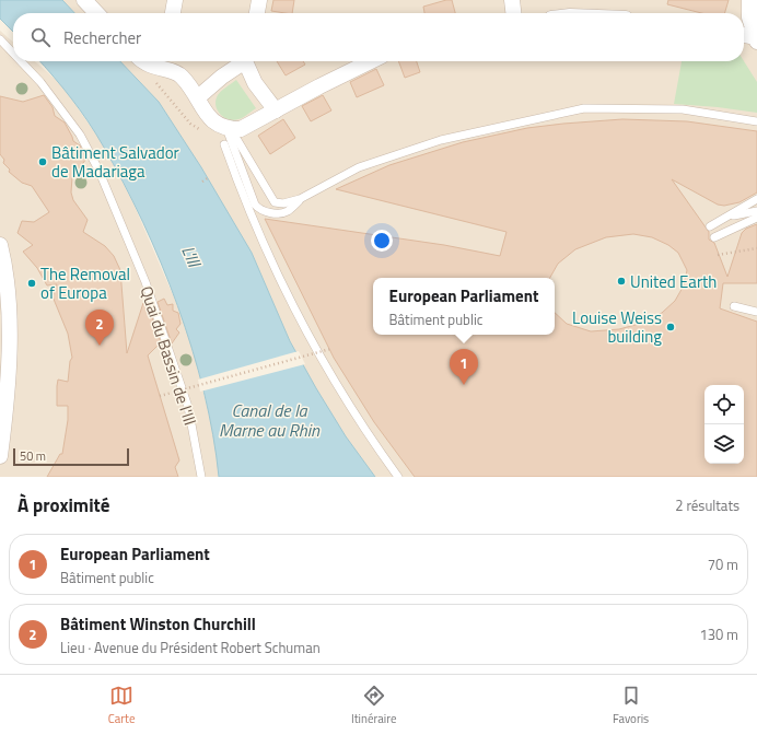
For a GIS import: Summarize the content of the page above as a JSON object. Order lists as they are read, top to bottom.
{
  "streets": {
    "lane": ["Quai du Bassin de l'Ill"]
  },
  "water": ["L'Ill", "Canal de la Marne au Rhin"],
  "places": [
    "Bâtiment Salvador de Madariaga",
    "United Earth",
    "The Removal of Europa",
    "Louise Weiss building"
  ],
  "scale_bar": "50 m",
  "page": {
    "search": "Rechercher",
    "popup": ["European Parliament", "Bâtiment public"],
    "pins": ["2", "1"],
    "scale": "50 m",
    "heading": ["À proximité", "2 résultats"],
    "list": [
      {
        "mark": "1",
        "name": "European Parliament",
        "note": "Bâtiment public",
        "value": "70 m"
      },
      {
        "mark": "2",
        "name": "Bâtiment Winston Churchill",
        "note": "Lieu · Avenue du Président Robert Schuman",
        "value": "130 m"
      }
    ],
    "nav": ["Carte", "Itinéraire", "Favoris"]
  }
}
